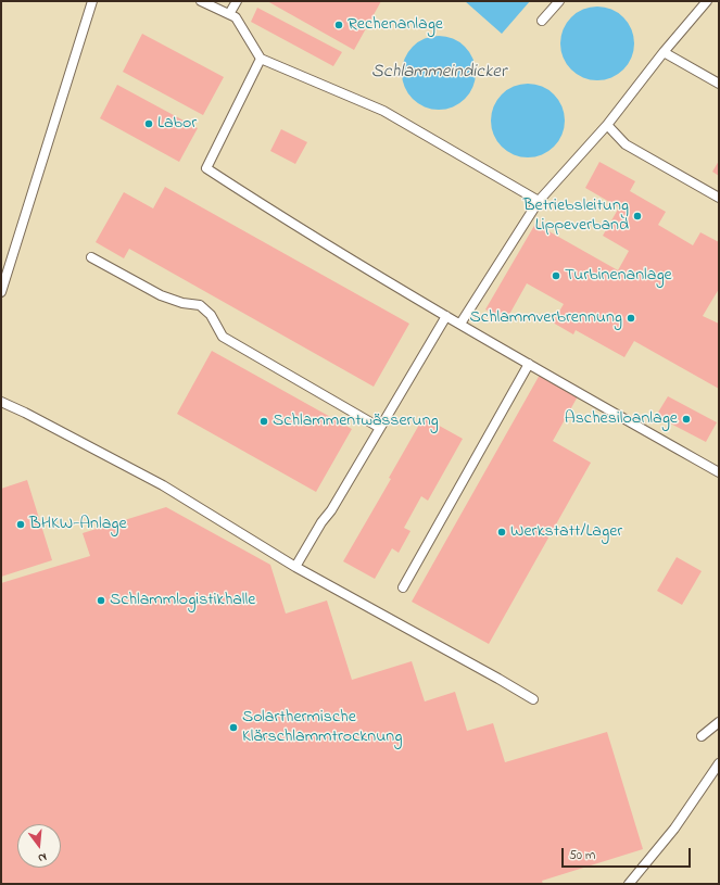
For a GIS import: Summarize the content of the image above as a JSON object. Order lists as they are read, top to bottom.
{
  "water": ["Schlammeindicker"],
  "places": [
    "Rechenanlage",
    "Labor",
    "Betriebsleitung Lippeverband",
    "Turbinenanlage",
    "Schlammverbrennung",
    "Aschesiloanlage",
    "Schlammentwässerung",
    "BHKW-Anlage",
    "Werkstatt/Lager",
    "Schlammlogistikhalle",
    "Solarthermische Klärschlammtrocknung"
  ],
  "scale_bar": "50 m",
  "north": "bottom"
}
